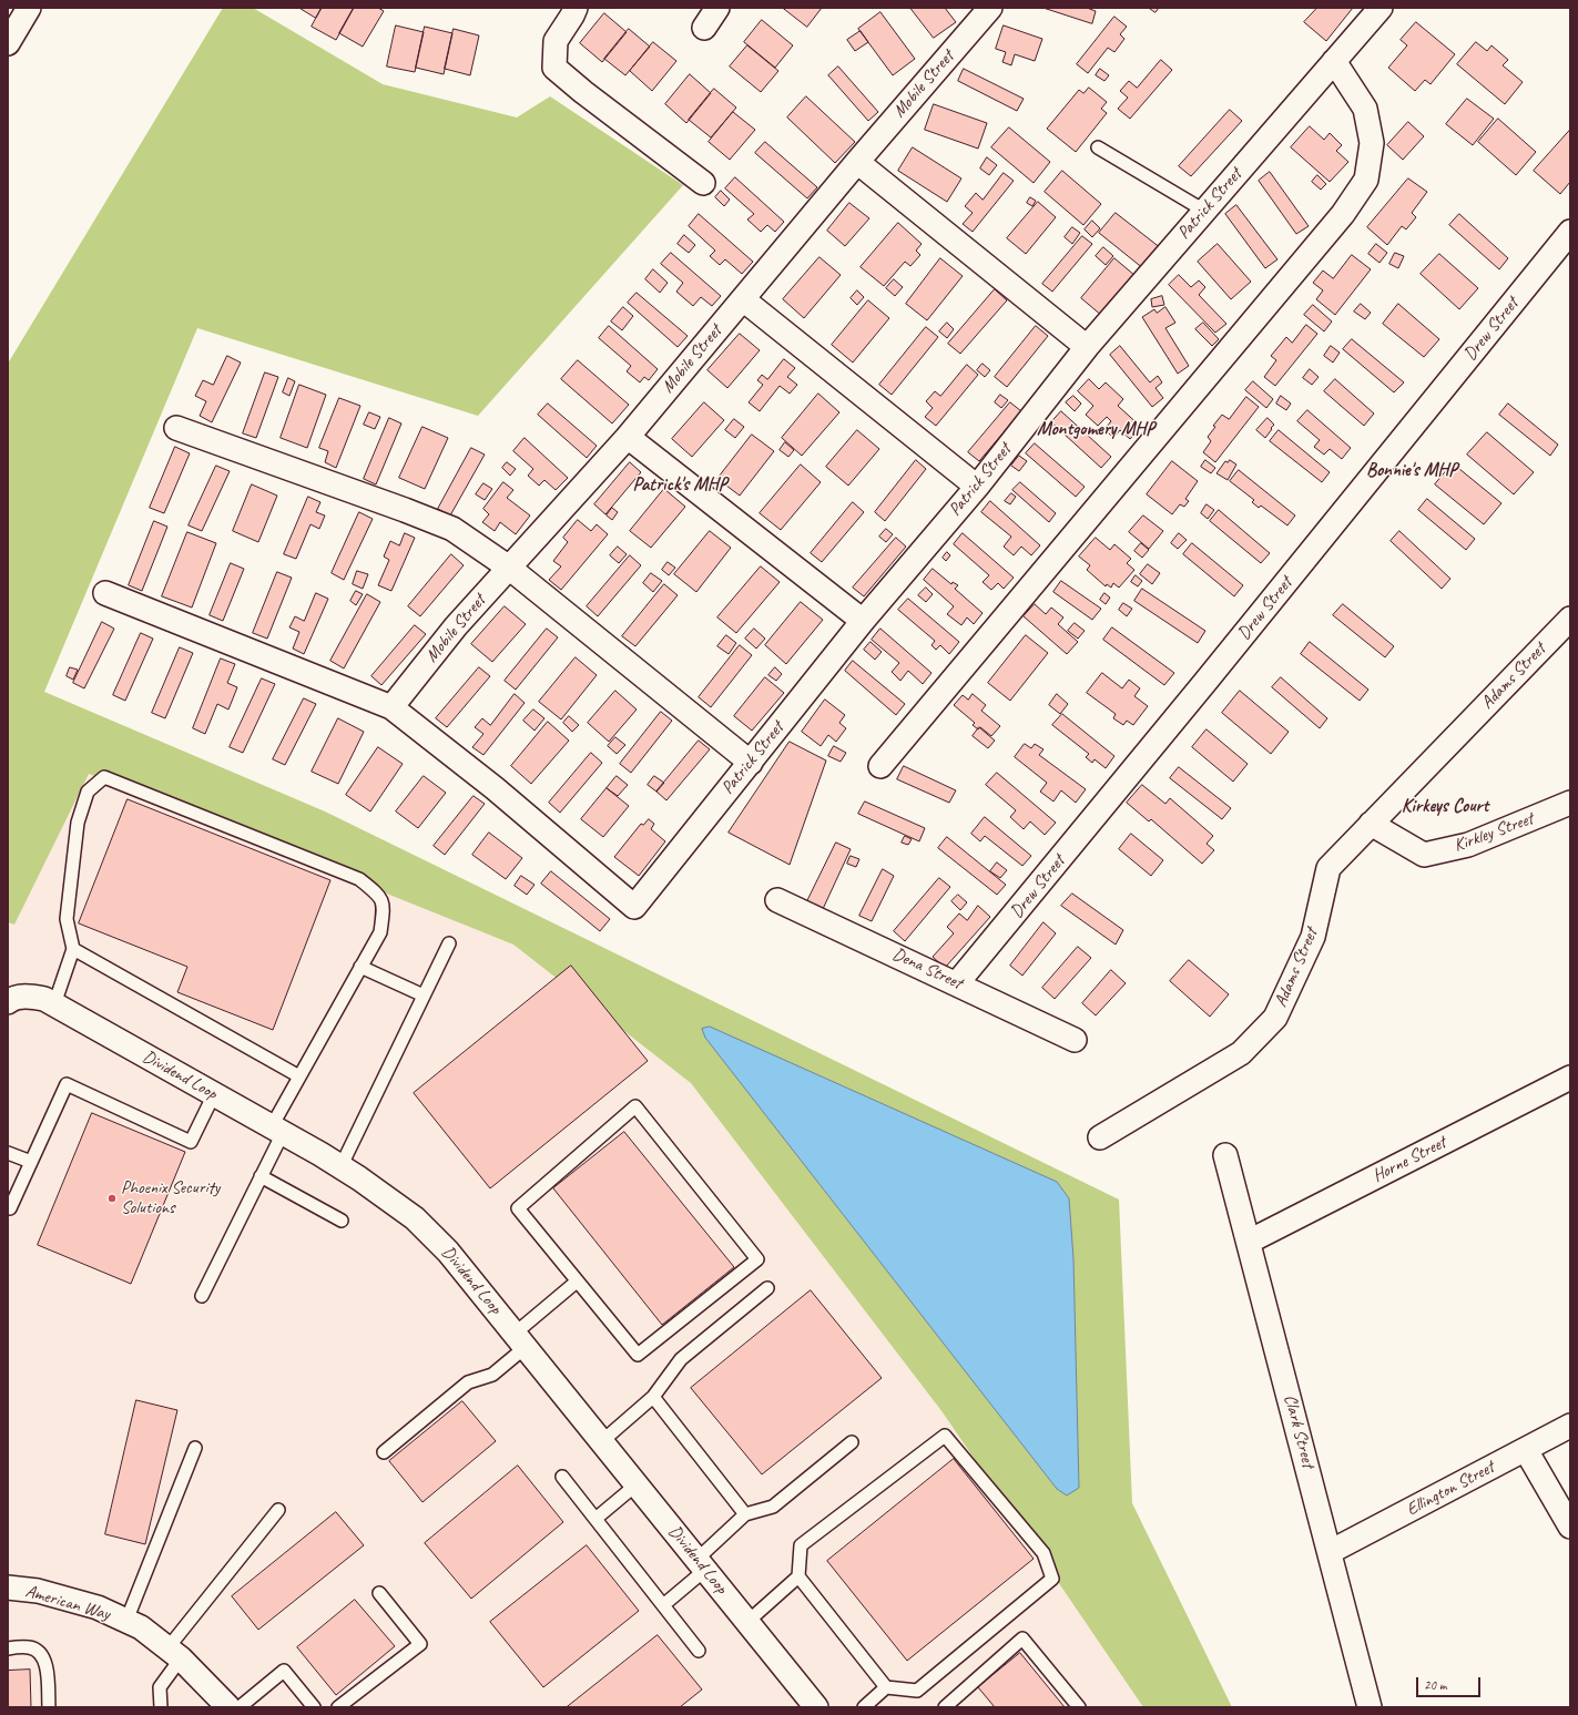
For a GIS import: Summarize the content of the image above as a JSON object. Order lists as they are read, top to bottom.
{
  "streets": {
    "street": [
      "Mobile Street",
      "Patrick Street",
      "Drew Street",
      "Adams Street",
      "Kirkley Street",
      "Dena Street",
      "Dividend Loop",
      "Horne Street",
      "Clark Street",
      "Ellington Street",
      "American Way"
    ]
  },
  "crossings": [
    ["Mobile Street", "Patrick Street"],
    ["Drew Street", "Dena Street"],
    ["Adams Street", "Kirkley Street"],
    ["Horne Street", "Clark Street"],
    ["Clark Street", "Ellington Street"]
  ],
  "districts": [
    "Montgomery MHP",
    "Bonnie's MHP",
    "Patrick's MHP",
    "Kirkeys Court"
  ],
  "places": ["Phoenix Security Solutions"],
  "scale_bar": "20 m"
}
